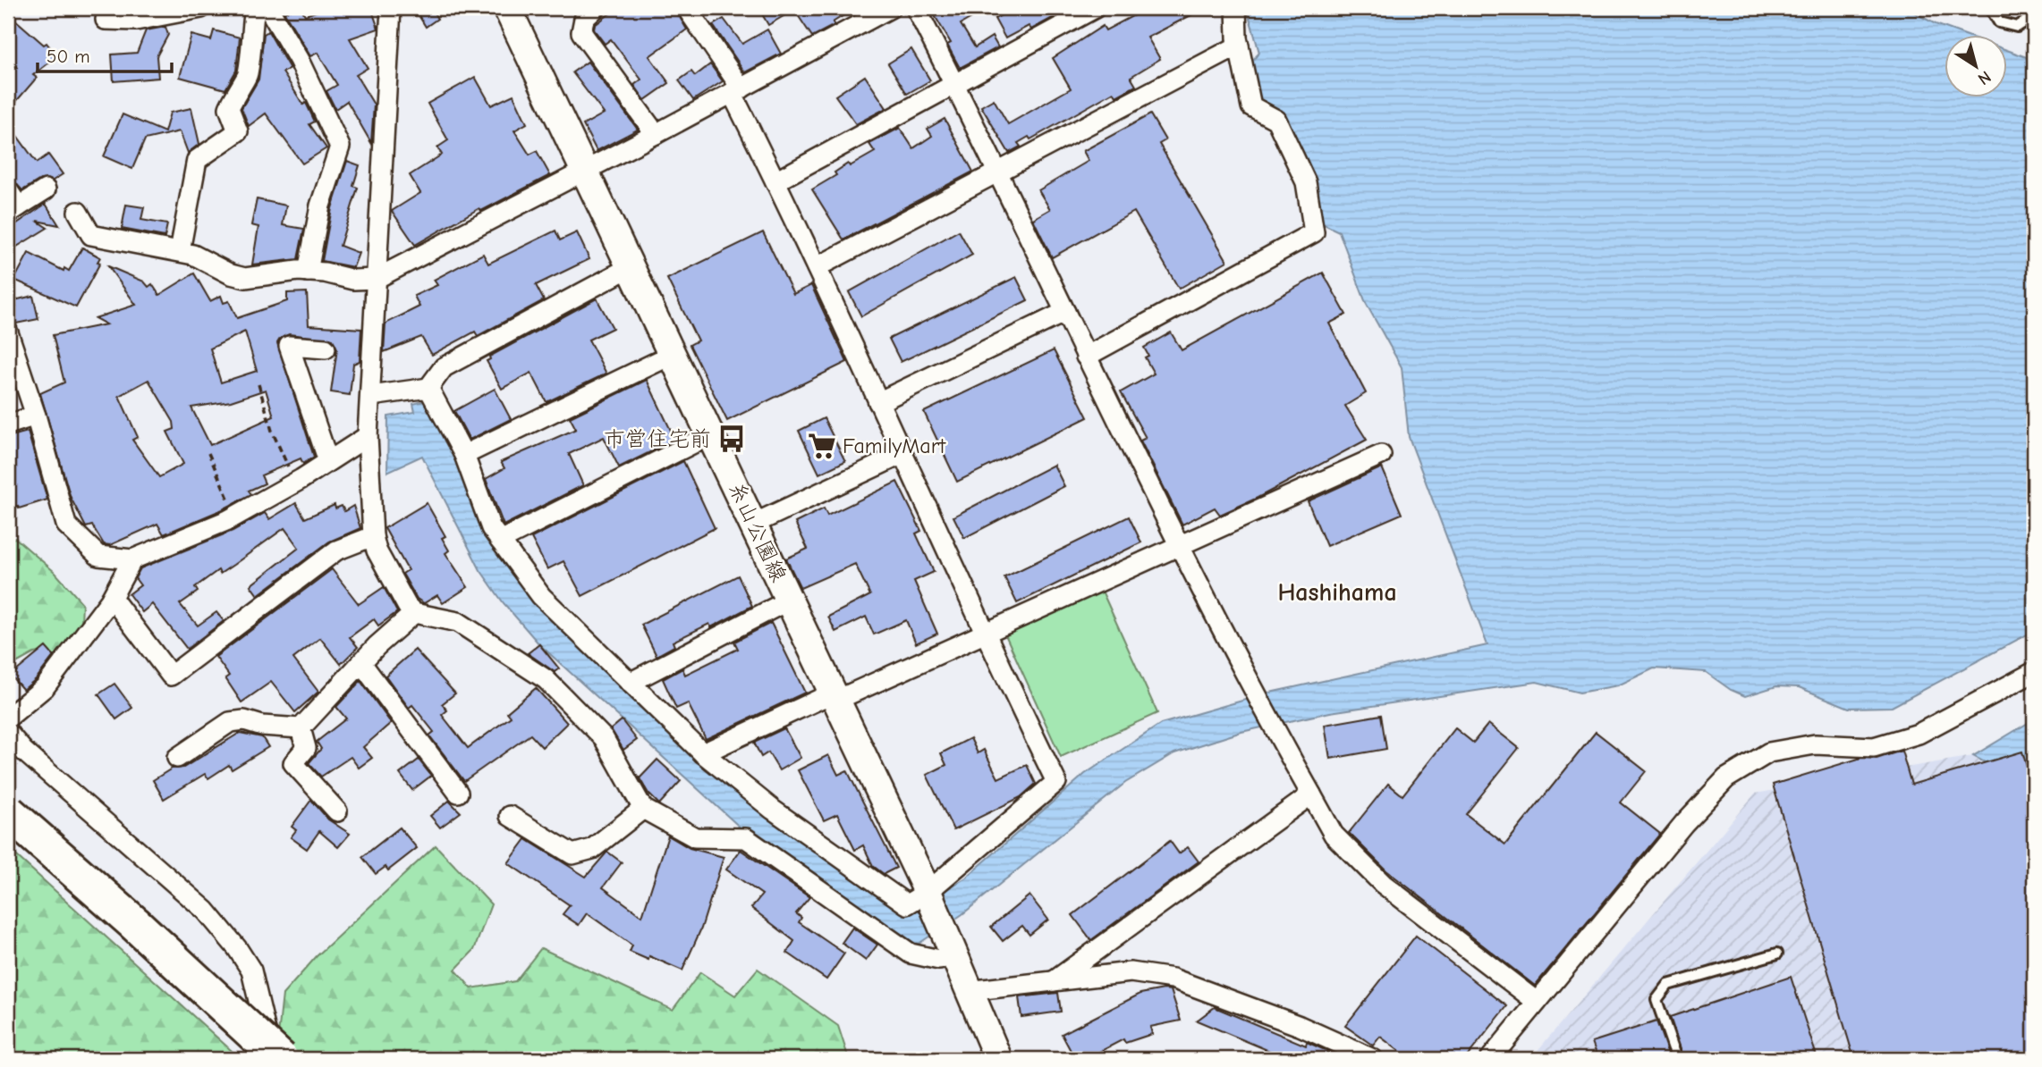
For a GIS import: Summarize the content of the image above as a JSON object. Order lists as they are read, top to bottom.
{
  "streets": {
    "main road": ["糸山公園線"]
  },
  "districts": ["Hashihama"],
  "places": {
    "bus stop": ["市営住宅前"],
    "supermarket": ["FamilyMart"]
  },
  "scale_bar": "50 m",
  "north": "bottom right"
}
